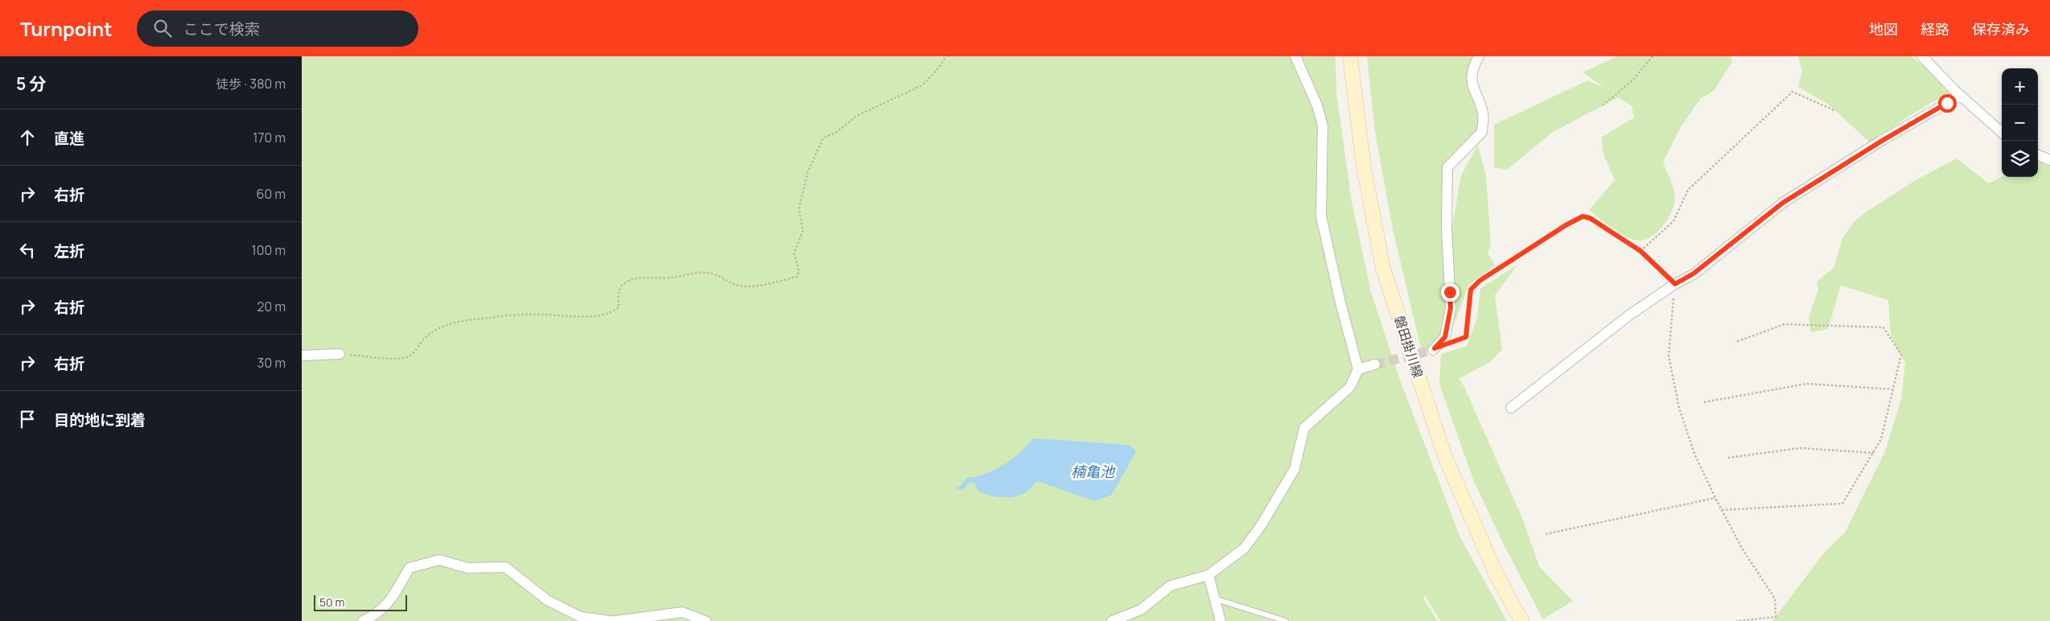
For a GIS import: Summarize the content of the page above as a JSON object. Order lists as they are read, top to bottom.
{
  "streets": {
    "main road": ["磐田掛川線"]
  },
  "water": ["楠亀池"],
  "scale_bar": "50 m",
  "page": {
    "header": "Turnpoint",
    "search": "ここで検索",
    "nav": ["地図", "経路", "保存済み"],
    "heading": ["5 分", "徒歩 · 380 m"],
    "map_buttons": ["+", "−"],
    "list": [
      ["直進", "170 m"],
      ["右折", "60 m"],
      ["左折", "100 m"],
      ["右折", "20 m"],
      ["右折", "30 m"],
      "目的地に到着"
    ],
    "scale": "50 m"
  }
}
